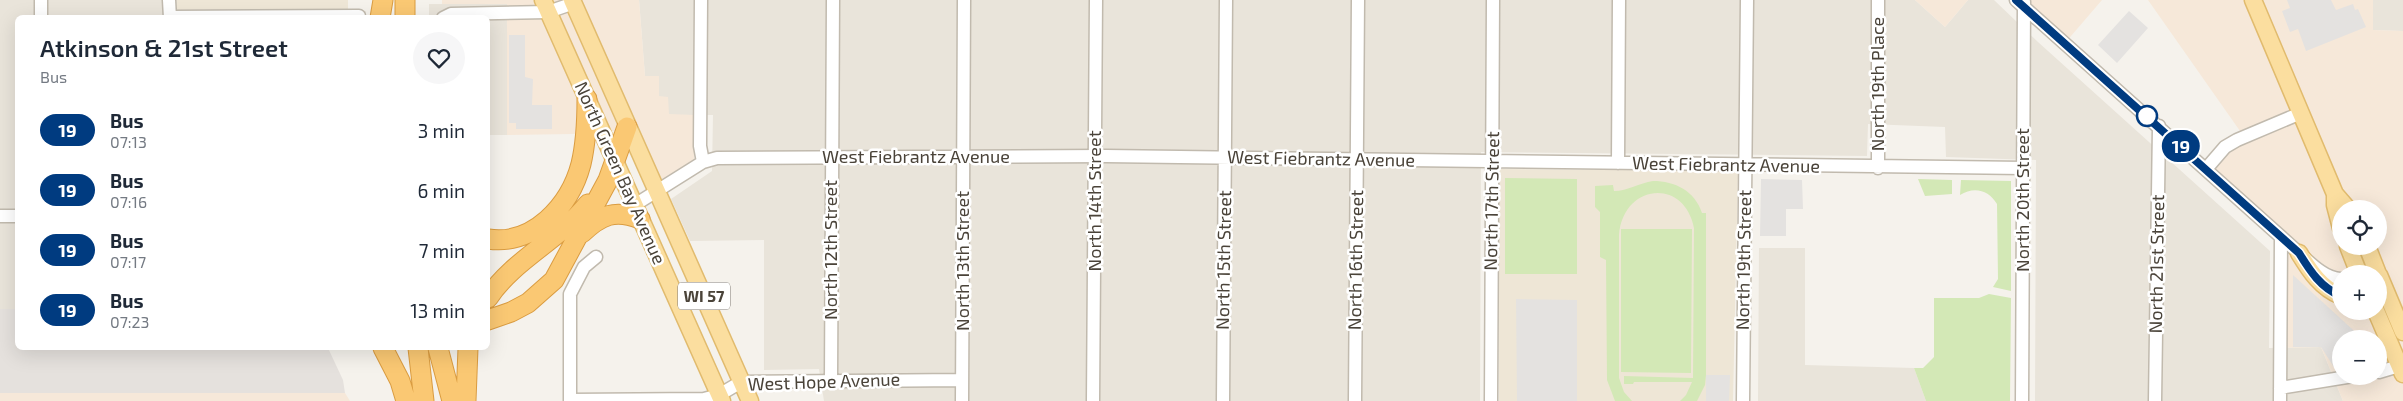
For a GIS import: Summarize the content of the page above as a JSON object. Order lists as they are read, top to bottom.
{
  "streets": {
    "main road": ["North Green Bay Avenue", "WI 57"],
    "street": [
      "North 19th Place",
      "West Fiebrantz Avenue",
      "North 20th Street",
      "North 14th Street",
      "North 17th Street",
      "North 12th Street",
      "North 15th Street",
      "North 16th Street",
      "North 19th Street",
      "North 13th Street",
      "North 21st Street",
      "West Hope Avenue"
    ]
  },
  "crossings": [
    ["North 19th Place", "West Fiebrantz Avenue"],
    ["West Fiebrantz Avenue", "North Green Bay Avenue"],
    ["West Fiebrantz Avenue", "North 20th Street"],
    ["West Fiebrantz Avenue", "North 14th Street"],
    ["West Fiebrantz Avenue", "North 17th Street"],
    ["West Fiebrantz Avenue", "North 12th Street"],
    ["West Fiebrantz Avenue", "North 15th Street"],
    ["West Fiebrantz Avenue", "North 16th Street"],
    ["West Fiebrantz Avenue", "North 19th Street"],
    ["West Fiebrantz Avenue", "North 13th Street"],
    ["North Green Bay Avenue", "West Hope Avenue"],
    ["North 12th Street", "West Hope Avenue"],
    ["North 13th Street", "West Hope Avenue"]
  ],
  "lines": ["bus line 19"],
  "page": {
    "on_map": "19",
    "heading": ["Atkinson & 21st Street", "Bus"],
    "list": [
      {
        "mark": "19",
        "name": "Bus",
        "note": "07:13",
        "value": "3 min"
      },
      {
        "mark": "19",
        "name": "Bus",
        "note": "07:16",
        "value": "6 min"
      },
      {
        "mark": "19",
        "name": "Bus",
        "note": "07:17",
        "value": "7 min"
      },
      {
        "mark": "19",
        "name": "Bus",
        "note": "07:23",
        "value": "13 min"
      }
    ],
    "map_buttons": ["+", "−"]
  }
}
